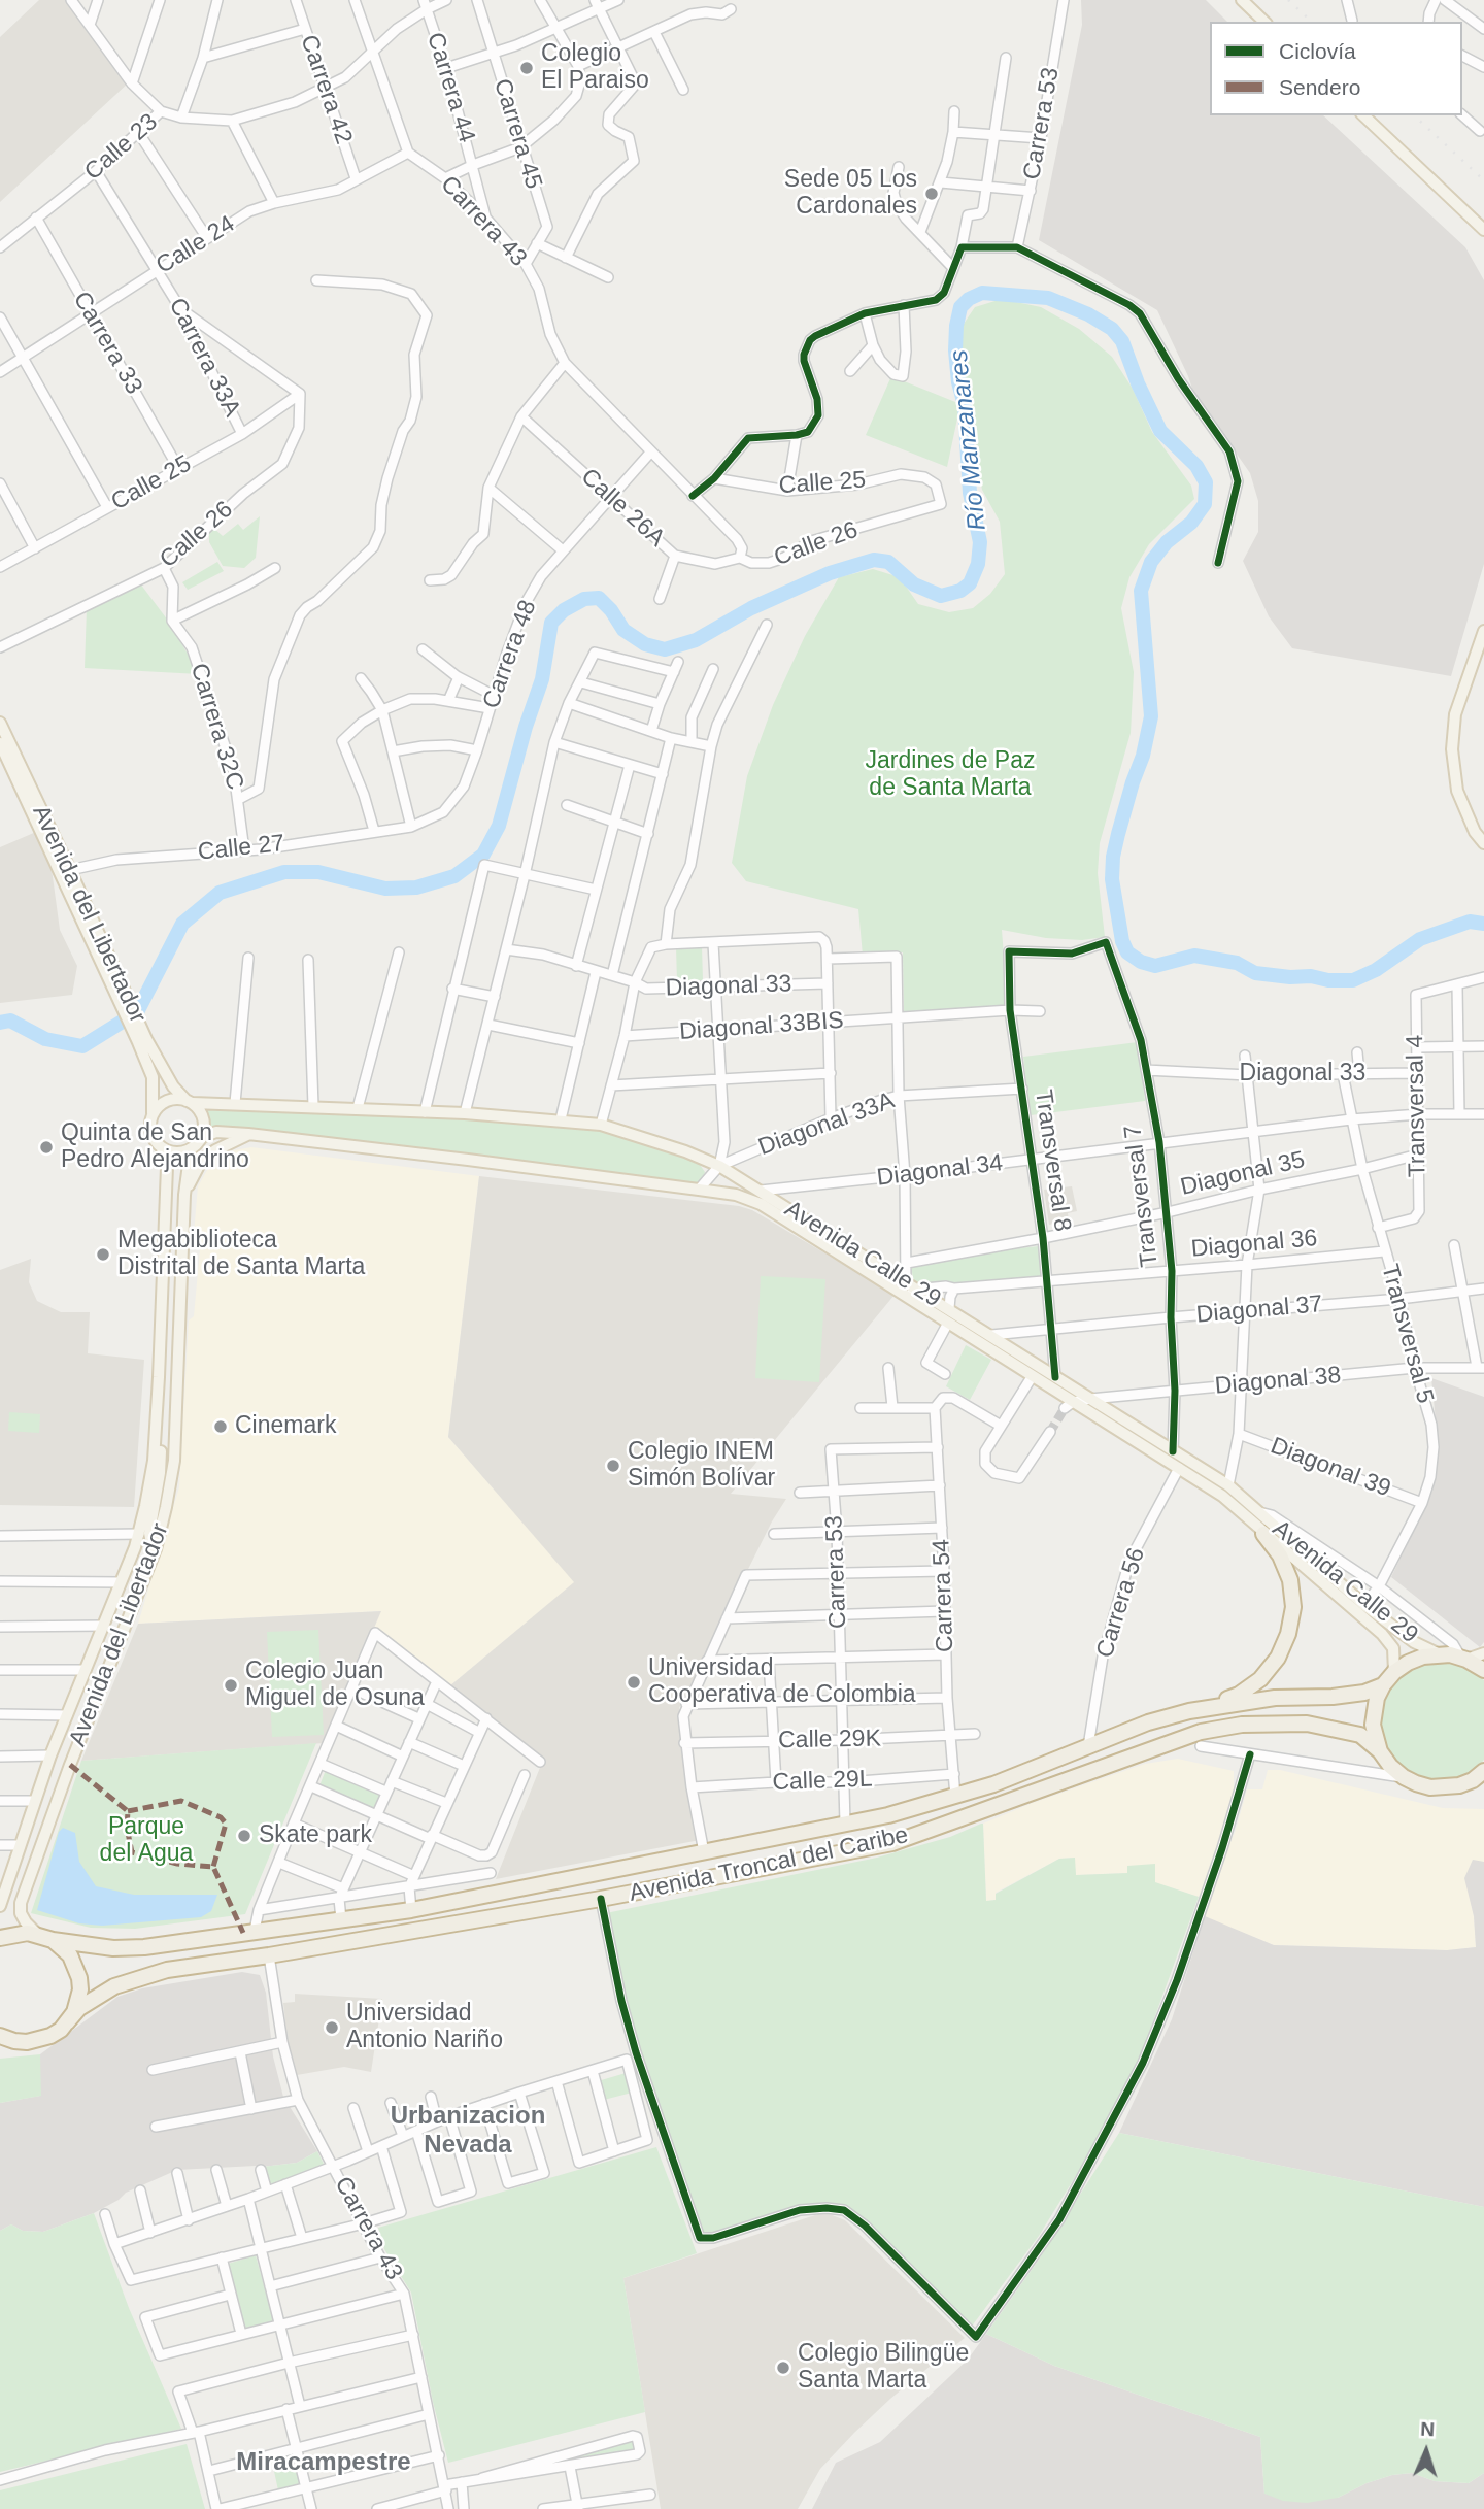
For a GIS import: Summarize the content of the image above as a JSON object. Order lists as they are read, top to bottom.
{
  "streets": {
    "highway": ["Avenida Troncal del Caribe"],
    "main road": ["Avenida del Libertador", "Avenida Calle 29"],
    "street": [
      "Carrera 44",
      "Carrera 42",
      "Carrera 53",
      "Carrera 45",
      "Calle 23",
      "Carrera 43",
      "Calle 24",
      "Carrera 33",
      "Carrera 33A",
      "Calle 25",
      "Calle 26A",
      "Calle 26",
      "Carrera 48",
      "Carrera 32C",
      "Calle 27",
      "Diagonal 33",
      "Diagonal 33BIS",
      "Transversal 4",
      "Diagonal 33A",
      "Transversal 8",
      "Diagonal 34",
      "Diagonal 35",
      "Transversal 7",
      "Diagonal 36",
      "Diagonal 37",
      "Transversal 5",
      "Diagonal 38",
      "Diagonal 39",
      "Carrera 54",
      "Carrera 56",
      "Calle 29K",
      "Calle 29L"
    ]
  },
  "crossings": [
    ["Carrera 44", "Calle 23"],
    ["Carrera 44", "Carrera 43"],
    ["Carrera 42", "Calle 23"],
    ["Carrera 42", "Calle 24"],
    ["Carrera 53", "Carrera 54"],
    ["Carrera 53", "Calle 29K"],
    ["Carrera 53", "Calle 29L"],
    ["Carrera 53", "Avenida Troncal del Caribe"],
    ["Carrera 45", "Carrera 43"],
    ["Calle 23", "Carrera 33"],
    ["Calle 23", "Carrera 33A"],
    ["Carrera 43", "Calle 24"],
    ["Carrera 43", "Calle 26"],
    ["Carrera 43", "Avenida Troncal del Caribe"],
    ["Calle 24", "Carrera 33"],
    ["Calle 24", "Carrera 33A"],
    ["Carrera 33", "Calle 25"],
    ["Carrera 33A", "Calle 25"],
    ["Calle 25", "Calle 26"],
    ["Calle 26A", "Calle 26"],
    ["Calle 26A", "Carrera 48"],
    ["Calle 26", "Carrera 48"],
    ["Carrera 48", "Calle 27"],
    ["Carrera 32C", "Calle 27"],
    ["Calle 27", "Avenida del Libertador"],
    ["Avenida del Libertador", "Avenida Calle 29"],
    ["Avenida del Libertador", "Avenida Troncal del Caribe"],
    ["Diagonal 33", "Transversal 4"],
    ["Diagonal 33", "Transversal 7"],
    ["Diagonal 33", "Transversal 5"],
    ["Diagonal 33BIS", "Transversal 8"],
    ["Transversal 4", "Diagonal 34"],
    ["Transversal 4", "Diagonal 35"],
    ["Transversal 4", "Transversal 5"],
    ["Diagonal 33A", "Transversal 8"],
    ["Diagonal 33A", "Avenida Calle 29"],
    ["Transversal 8", "Diagonal 34"],
    ["Transversal 8", "Diagonal 35"],
    ["Transversal 8", "Transversal 7"],
    ["Transversal 8", "Diagonal 36"],
    ["Transversal 8", "Avenida Calle 29"],
    ["Transversal 8", "Diagonal 37"],
    ["Diagonal 34", "Transversal 7"],
    ["Diagonal 34", "Avenida Calle 29"],
    ["Diagonal 34", "Transversal 5"],
    ["Diagonal 35", "Transversal 7"],
    ["Diagonal 35", "Transversal 5"],
    ["Transversal 7", "Diagonal 36"],
    ["Transversal 7", "Avenida Calle 29"],
    ["Transversal 7", "Diagonal 37"],
    ["Transversal 7", "Diagonal 38"],
    ["Diagonal 36", "Avenida Calle 29"],
    ["Diagonal 36", "Transversal 5"],
    ["Avenida Calle 29", "Diagonal 37"],
    ["Avenida Calle 29", "Transversal 5"],
    ["Avenida Calle 29", "Diagonal 38"],
    ["Avenida Calle 29", "Carrera 56"],
    ["Diagonal 37", "Transversal 5"],
    ["Transversal 5", "Diagonal 38"],
    ["Transversal 5", "Diagonal 39"],
    ["Carrera 54", "Calle 29K"],
    ["Carrera 54", "Calle 29L"],
    ["Carrera 54", "Avenida Troncal del Caribe"],
    ["Carrera 56", "Avenida Troncal del Caribe"]
  ],
  "districts": ["Urbanizacion Nevada", "Miracampestre"],
  "water": ["Río Manzanares"],
  "parks": ["Jardines de Paz de Santa Marta", "Parque del Agua"],
  "places": [
    "Colegio El Paraiso",
    "Sede 05 Los Cardonales",
    "Quinta de San Pedro Alejandrino",
    "Megabiblioteca Distrital de Santa Marta",
    "Cinemark",
    "Colegio INEM Simón Bolívar",
    "Universidad Cooperativa de Colombia",
    "Colegio Juan Miguel de Osuna",
    "Skate park",
    "Universidad Antonio Nariño",
    "Colegio Bilingüe Santa Marta"
  ],
  "legend": ["Ciclovía", "Sendero"],
  "north": "top"
}
